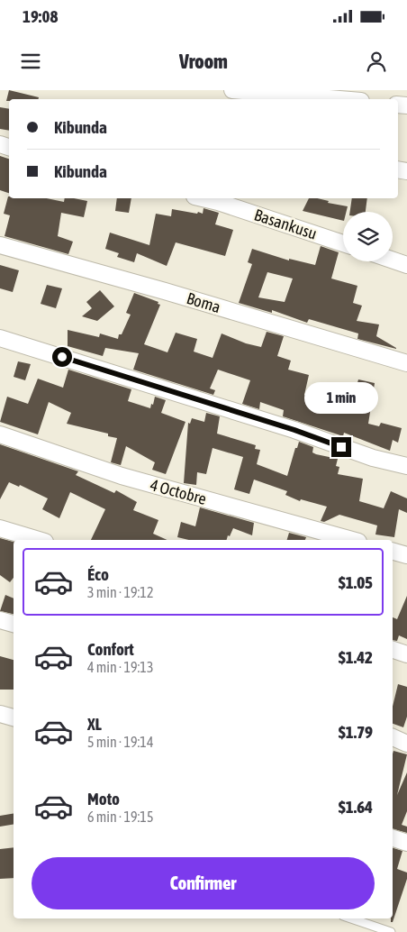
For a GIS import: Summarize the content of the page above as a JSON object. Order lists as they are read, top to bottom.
{
  "streets": {
    "street": ["Basankusu", "Boma", "4 Octobre"]
  },
  "page": {
    "status": "19:08",
    "header": "Vroom",
    "banner": ["Kibunda", "Kibunda"],
    "bubble": "1 min",
    "list": [
      {
        "name": "Éco",
        "note": "3 min · 19:12",
        "value": "$1.05"
      },
      {
        "name": "Confort",
        "note": "4 min · 19:13",
        "value": "$1.42"
      },
      {
        "name": "XL",
        "note": "5 min · 19:14",
        "value": "$1.79"
      },
      {
        "name": "Moto",
        "note": "6 min · 19:15",
        "value": "$1.64"
      }
    ],
    "buttons": "Confirmer"
  }
}
